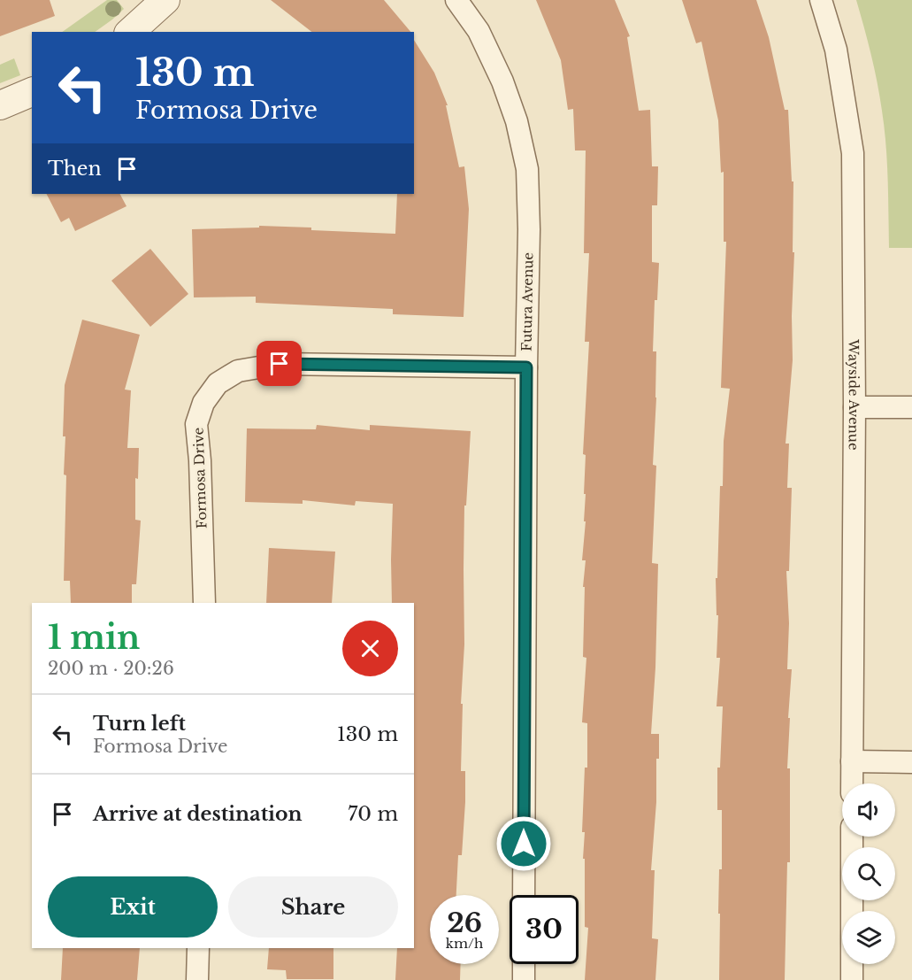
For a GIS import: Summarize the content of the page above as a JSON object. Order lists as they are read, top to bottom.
{
  "streets": {
    "street": ["Futura Avenue", "Wayside Avenue", "Formosa Drive"]
  },
  "crossings": [
    ["Futura Avenue", "Formosa Drive"]
  ],
  "page": {
    "turn": ["130 m", "Formosa Drive"],
    "then": "Then",
    "heading": ["1 min", "200 m · 20:26"],
    "list": [
      {
        "name": "Turn left",
        "note": "Formosa Drive",
        "value": "130 m"
      },
      {
        "name": "Arrive at destination",
        "value": "70 m"
      }
    ],
    "buttons": ["Exit", "Share"],
    "speed": "26 km/h",
    "limit": "30"
  }
}
